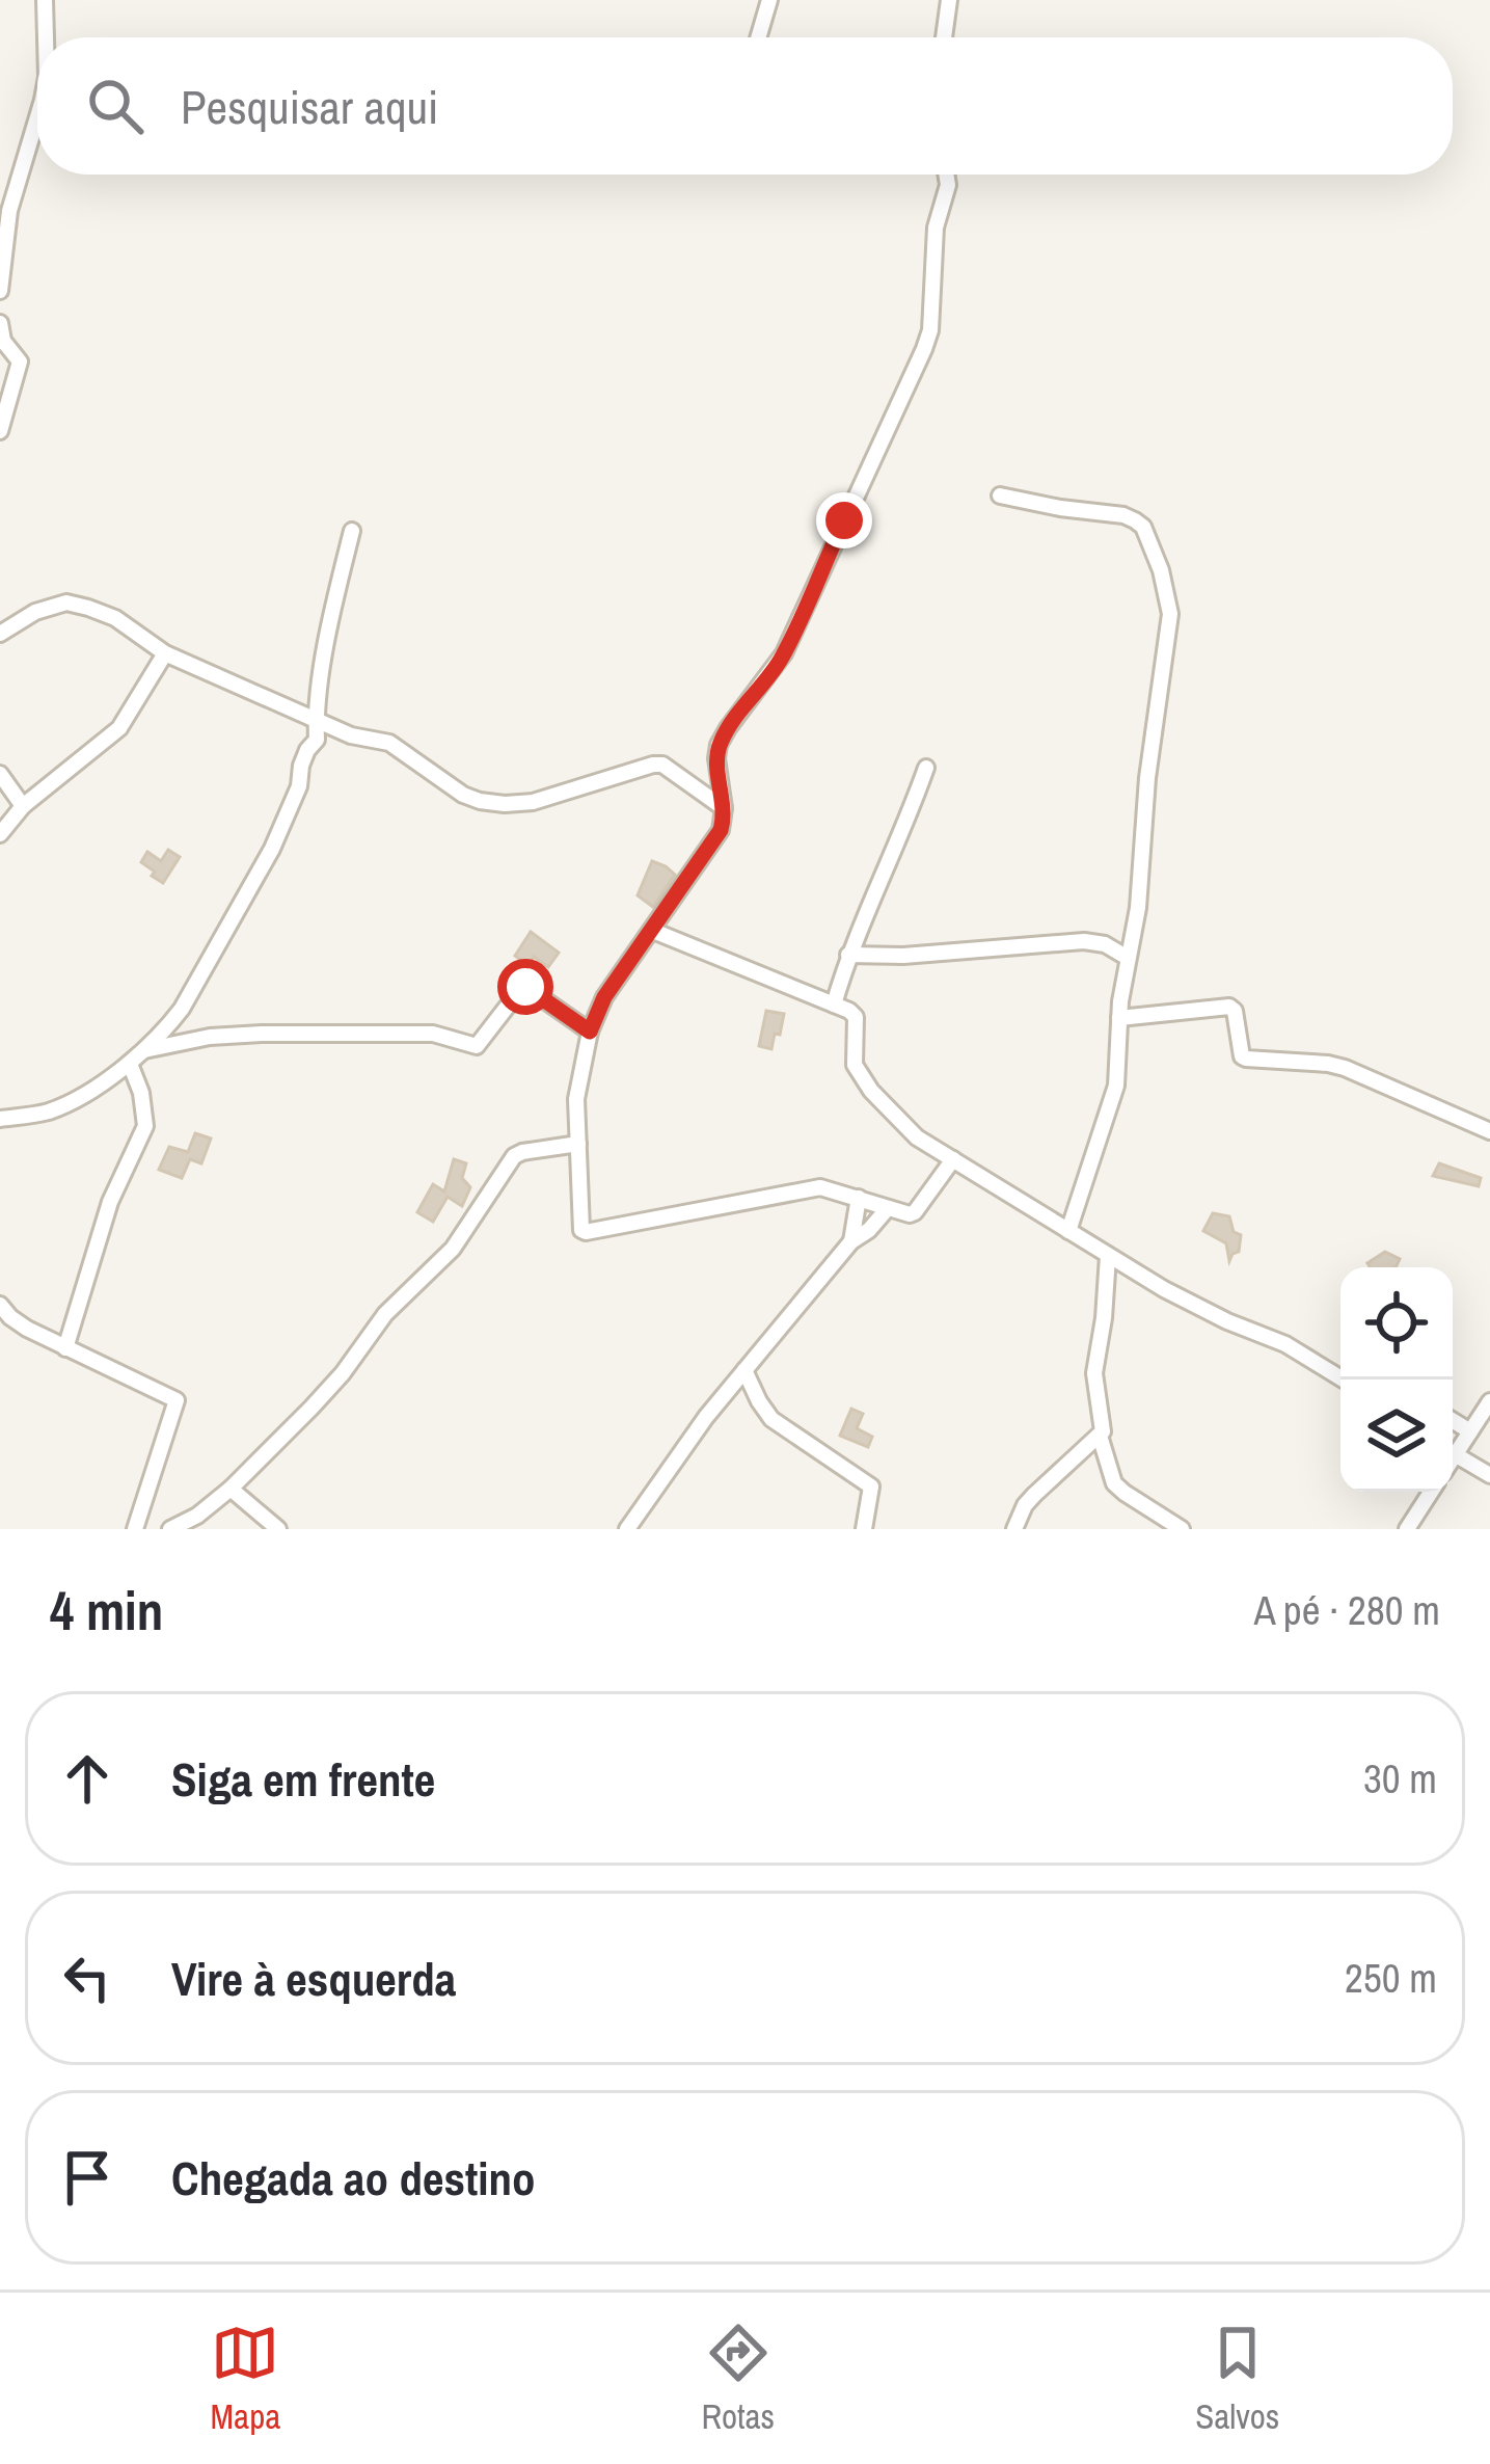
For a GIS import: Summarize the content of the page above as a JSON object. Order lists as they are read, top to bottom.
{
  "page": {
    "search": "Pesquisar aqui",
    "heading": ["4 min", "A pé · 280 m"],
    "list": [
      ["Siga em frente", "30 m"],
      ["Vire à esquerda", "250 m"],
      "Chegada ao destino"
    ],
    "nav": ["Mapa", "Rotas", "Salvos"]
  }
}
